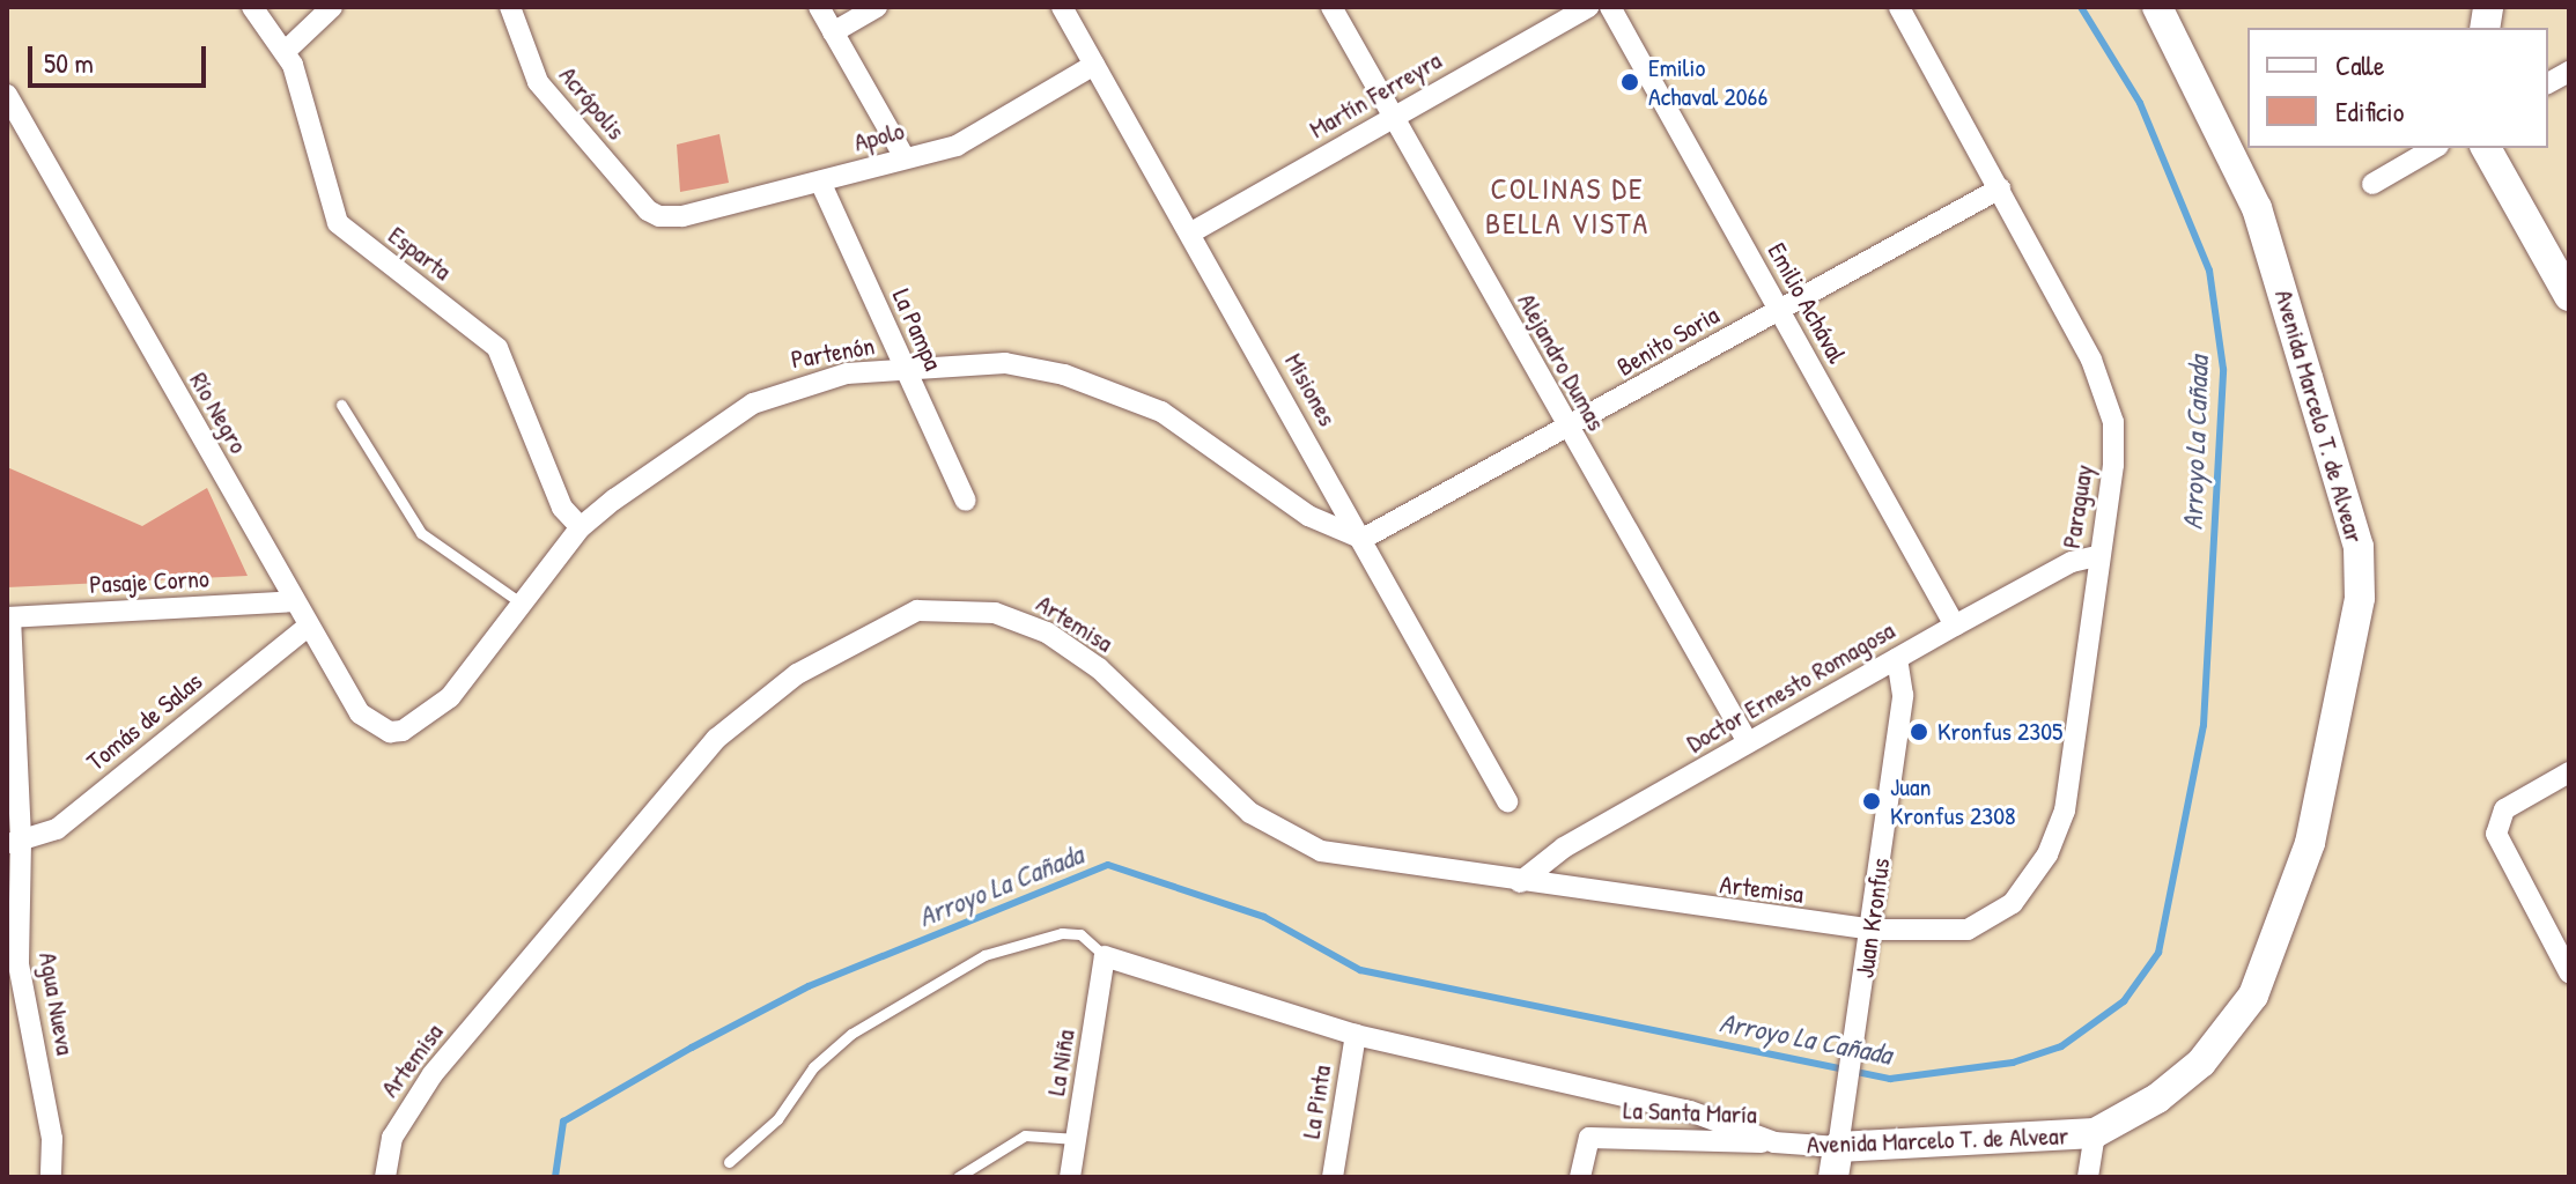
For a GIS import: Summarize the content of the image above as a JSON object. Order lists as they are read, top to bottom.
{
  "streets": {
    "main road": ["Avenida Marcelo T. de Alvear"],
    "street": [
      "Martín Ferreyra",
      "Acrópolis",
      "Apolo",
      "Esparta",
      "Emilio Achával",
      "La Pampa",
      "Benito Soria",
      "Partenón",
      "Alejandro Dumas",
      "Misiones",
      "Río Negro",
      "Paraguay",
      "Pasaje Corno",
      "Artemisa",
      "Doctor Ernesto Romagosa",
      "Tomás de Salas",
      "Juan Kronfus",
      "Agua Nueva",
      "La Niña",
      "La Pinta",
      "La Santa María"
    ]
  },
  "crossings": [
    ["Martín Ferreyra", "Alejandro Dumas"],
    ["Martín Ferreyra", "Misiones"],
    ["Acrópolis", "Apolo"],
    ["Apolo", "La Pampa"],
    ["Apolo", "Misiones"],
    ["Esparta", "Partenón"],
    ["Emilio Achával", "Benito Soria"],
    ["Emilio Achával", "Doctor Ernesto Romagosa"],
    ["La Pampa", "Partenón"],
    ["Benito Soria", "Partenón"],
    ["Benito Soria", "Alejandro Dumas"],
    ["Benito Soria", "Misiones"],
    ["Benito Soria", "Paraguay"],
    ["Partenón", "Misiones"],
    ["Partenón", "Río Negro"],
    ["Alejandro Dumas", "Doctor Ernesto Romagosa"],
    ["Río Negro", "Pasaje Corno"],
    ["Río Negro", "Tomás de Salas"],
    ["Avenida Marcelo T. de Alvear", "Juan Kronfus"],
    ["Avenida Marcelo T. de Alvear", "La Niña"],
    ["Avenida Marcelo T. de Alvear", "La Pinta"],
    ["Avenida Marcelo T. de Alvear", "La Santa María"],
    ["Paraguay", "Artemisa"],
    ["Paraguay", "Doctor Ernesto Romagosa"],
    ["Paraguay", "Juan Kronfus"],
    ["Pasaje Corno", "Agua Nueva"],
    ["Artemisa", "Doctor Ernesto Romagosa"],
    ["Artemisa", "Juan Kronfus"],
    ["Doctor Ernesto Romagosa", "Juan Kronfus"],
    ["Tomás de Salas", "Agua Nueva"]
  ],
  "districts": ["COLINAS DE BELLA VISTA"],
  "water": ["Arroyo La Cañada"],
  "places": ["Emilio Achaval 2066", "Kronfus 2305", "Juan Kronfus 2308"],
  "legend": ["Calle", "Edificio"],
  "scale_bar": "50 m"
}
